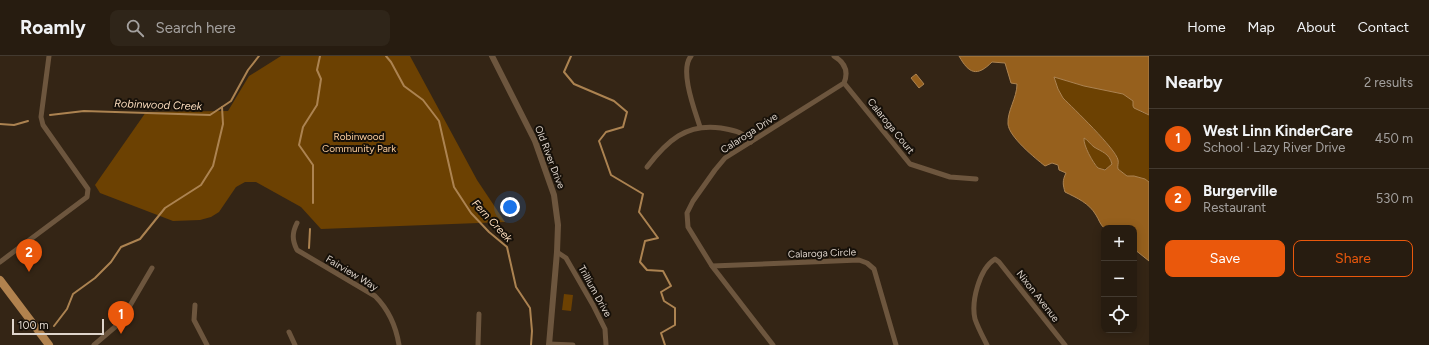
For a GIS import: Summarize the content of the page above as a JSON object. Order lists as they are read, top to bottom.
{
  "streets": {
    "street": [
      "Calaroga Court",
      "Calaroga Drive",
      "Old River Drive",
      "Calaroga Circle",
      "Fairview Way",
      "Trillium Drive",
      "Nixon Avenue"
    ]
  },
  "crossings": [
    ["Calaroga Court", "Calaroga Drive"],
    ["Calaroga Drive", "Calaroga Circle"],
    ["Old River Drive", "Trillium Drive"]
  ],
  "water": ["Robinwood Creek", "Fern Creek"],
  "parks": ["Robinwood Community Park"],
  "scale_bar": "100 m",
  "page": {
    "header": "Roamly",
    "search": "Search here",
    "nav": [
      "Home",
      "Map",
      "About",
      "Contact"
    ],
    "heading": ["Nearby", "2 results"],
    "list": [
      {
        "mark": "1",
        "name": "West Linn KinderCare",
        "note": "School · Lazy River Drive",
        "value": "450 m"
      },
      {
        "mark": "2",
        "name": "Burgerville",
        "note": "Restaurant",
        "value": "530 m"
      }
    ],
    "map_buttons": ["+", "−"],
    "buttons": ["Save", "Share"],
    "pins": ["2", "1"],
    "scale": "100 m"
  }
}
